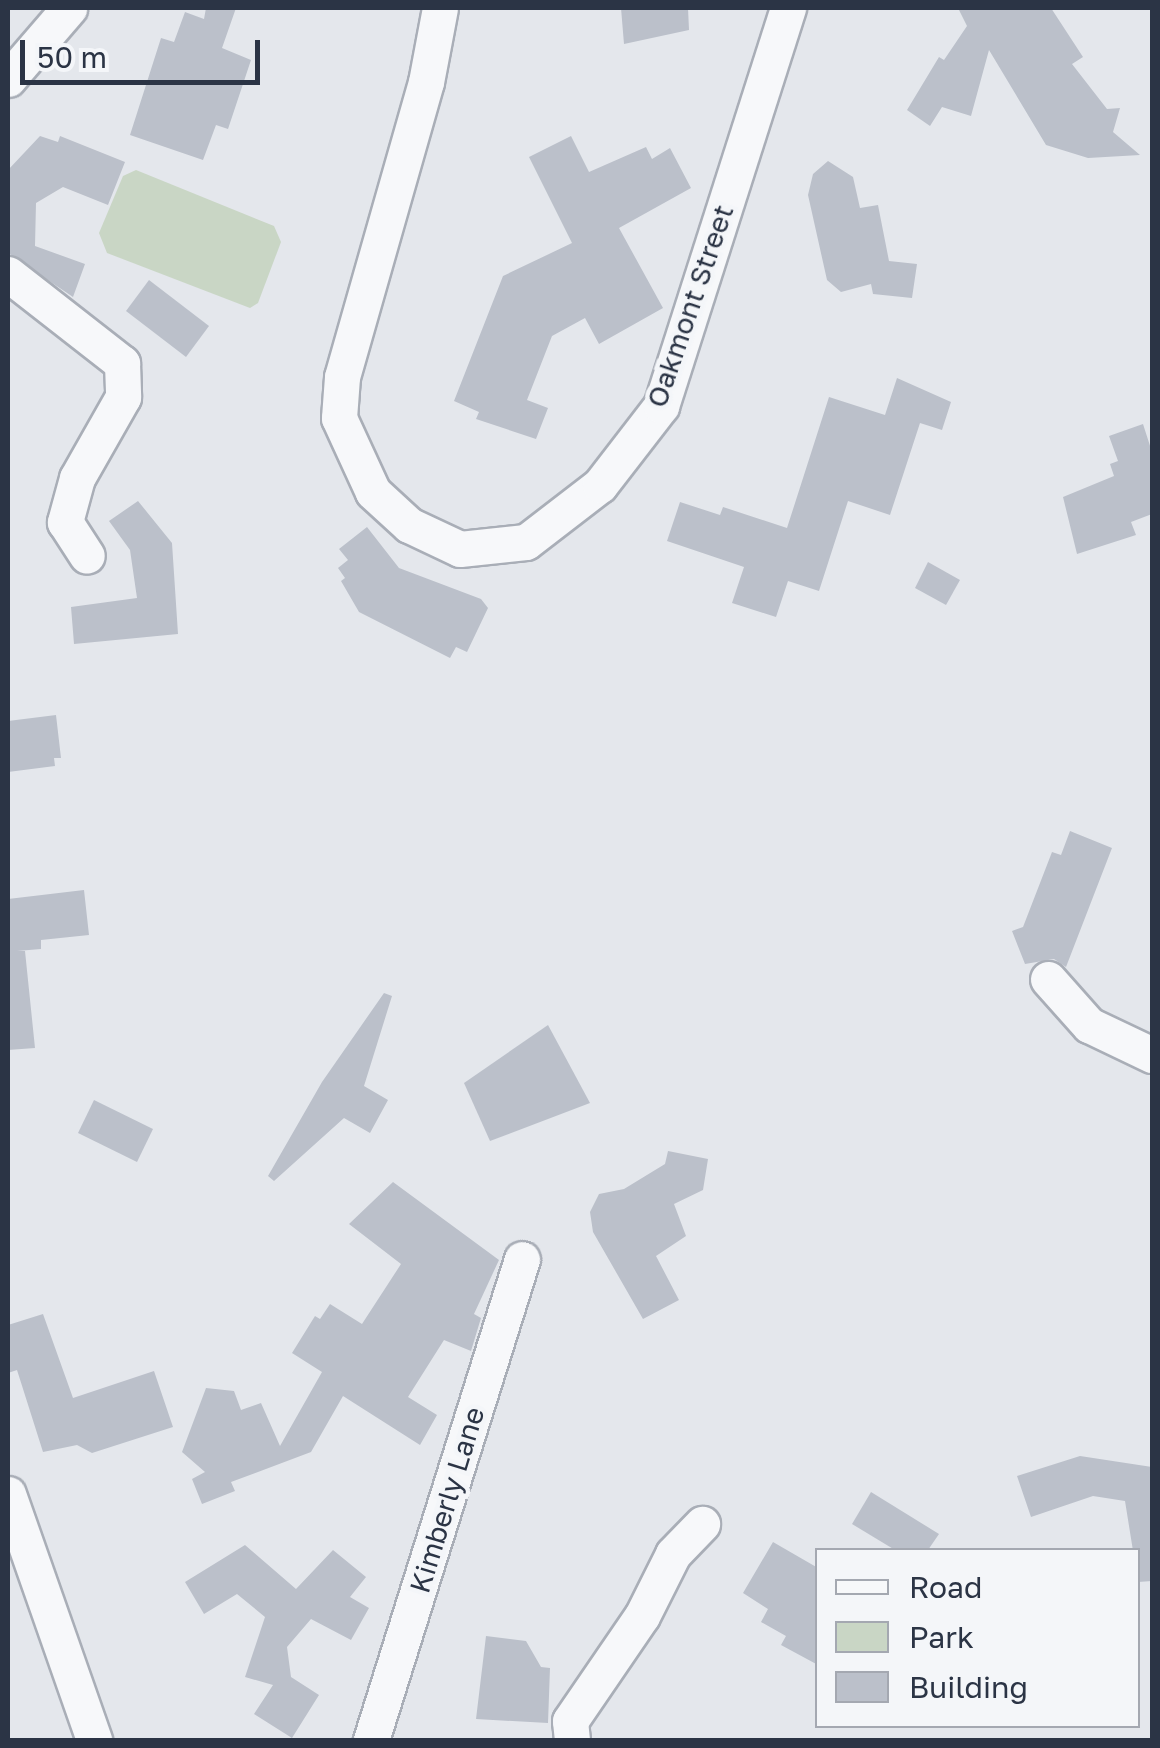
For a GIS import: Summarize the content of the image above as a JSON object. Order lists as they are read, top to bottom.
{
  "streets": {
    "street": ["Oakmont Street", "Kimberly Lane"]
  },
  "legend": ["Road", "Park", "Building"],
  "scale_bar": "50 m"
}
